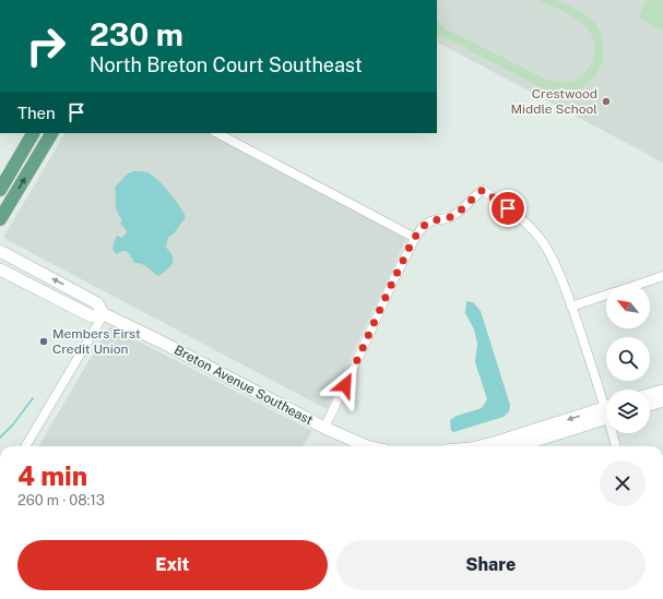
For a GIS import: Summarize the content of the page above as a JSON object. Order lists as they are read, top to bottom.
{
  "streets": {
    "main road": ["Breton Avenue Southeast"]
  },
  "places": ["Crestwood Middle School", "Members First Credit Union"],
  "north": "top left",
  "page": {
    "turn": ["230 m", "North Breton Court Southeast"],
    "then": "Then",
    "heading": ["4 min", "260 m · 08:13"],
    "buttons": ["Exit", "Share"]
  }
}
